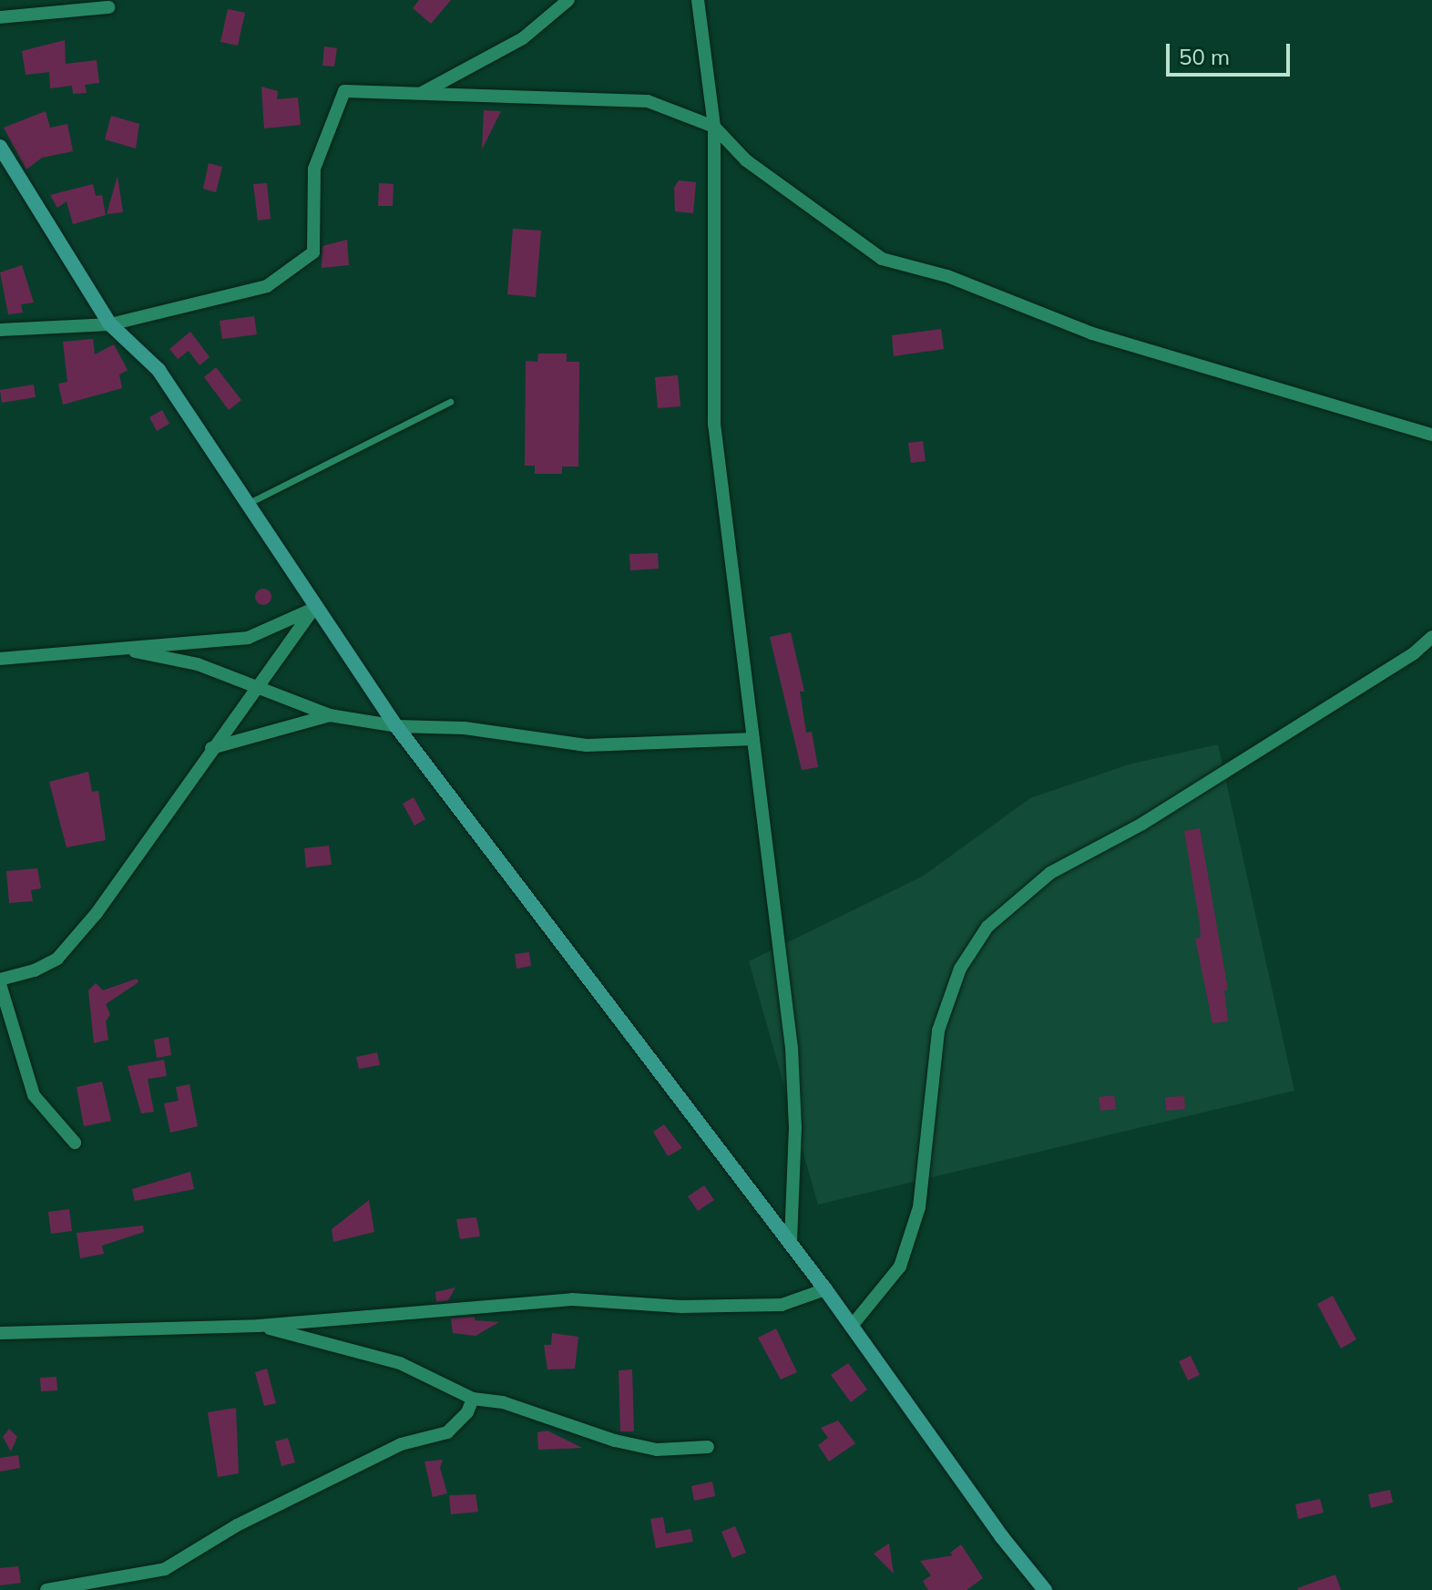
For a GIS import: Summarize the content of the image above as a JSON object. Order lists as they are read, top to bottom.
{
  "scale_bar": "50 m"
}
